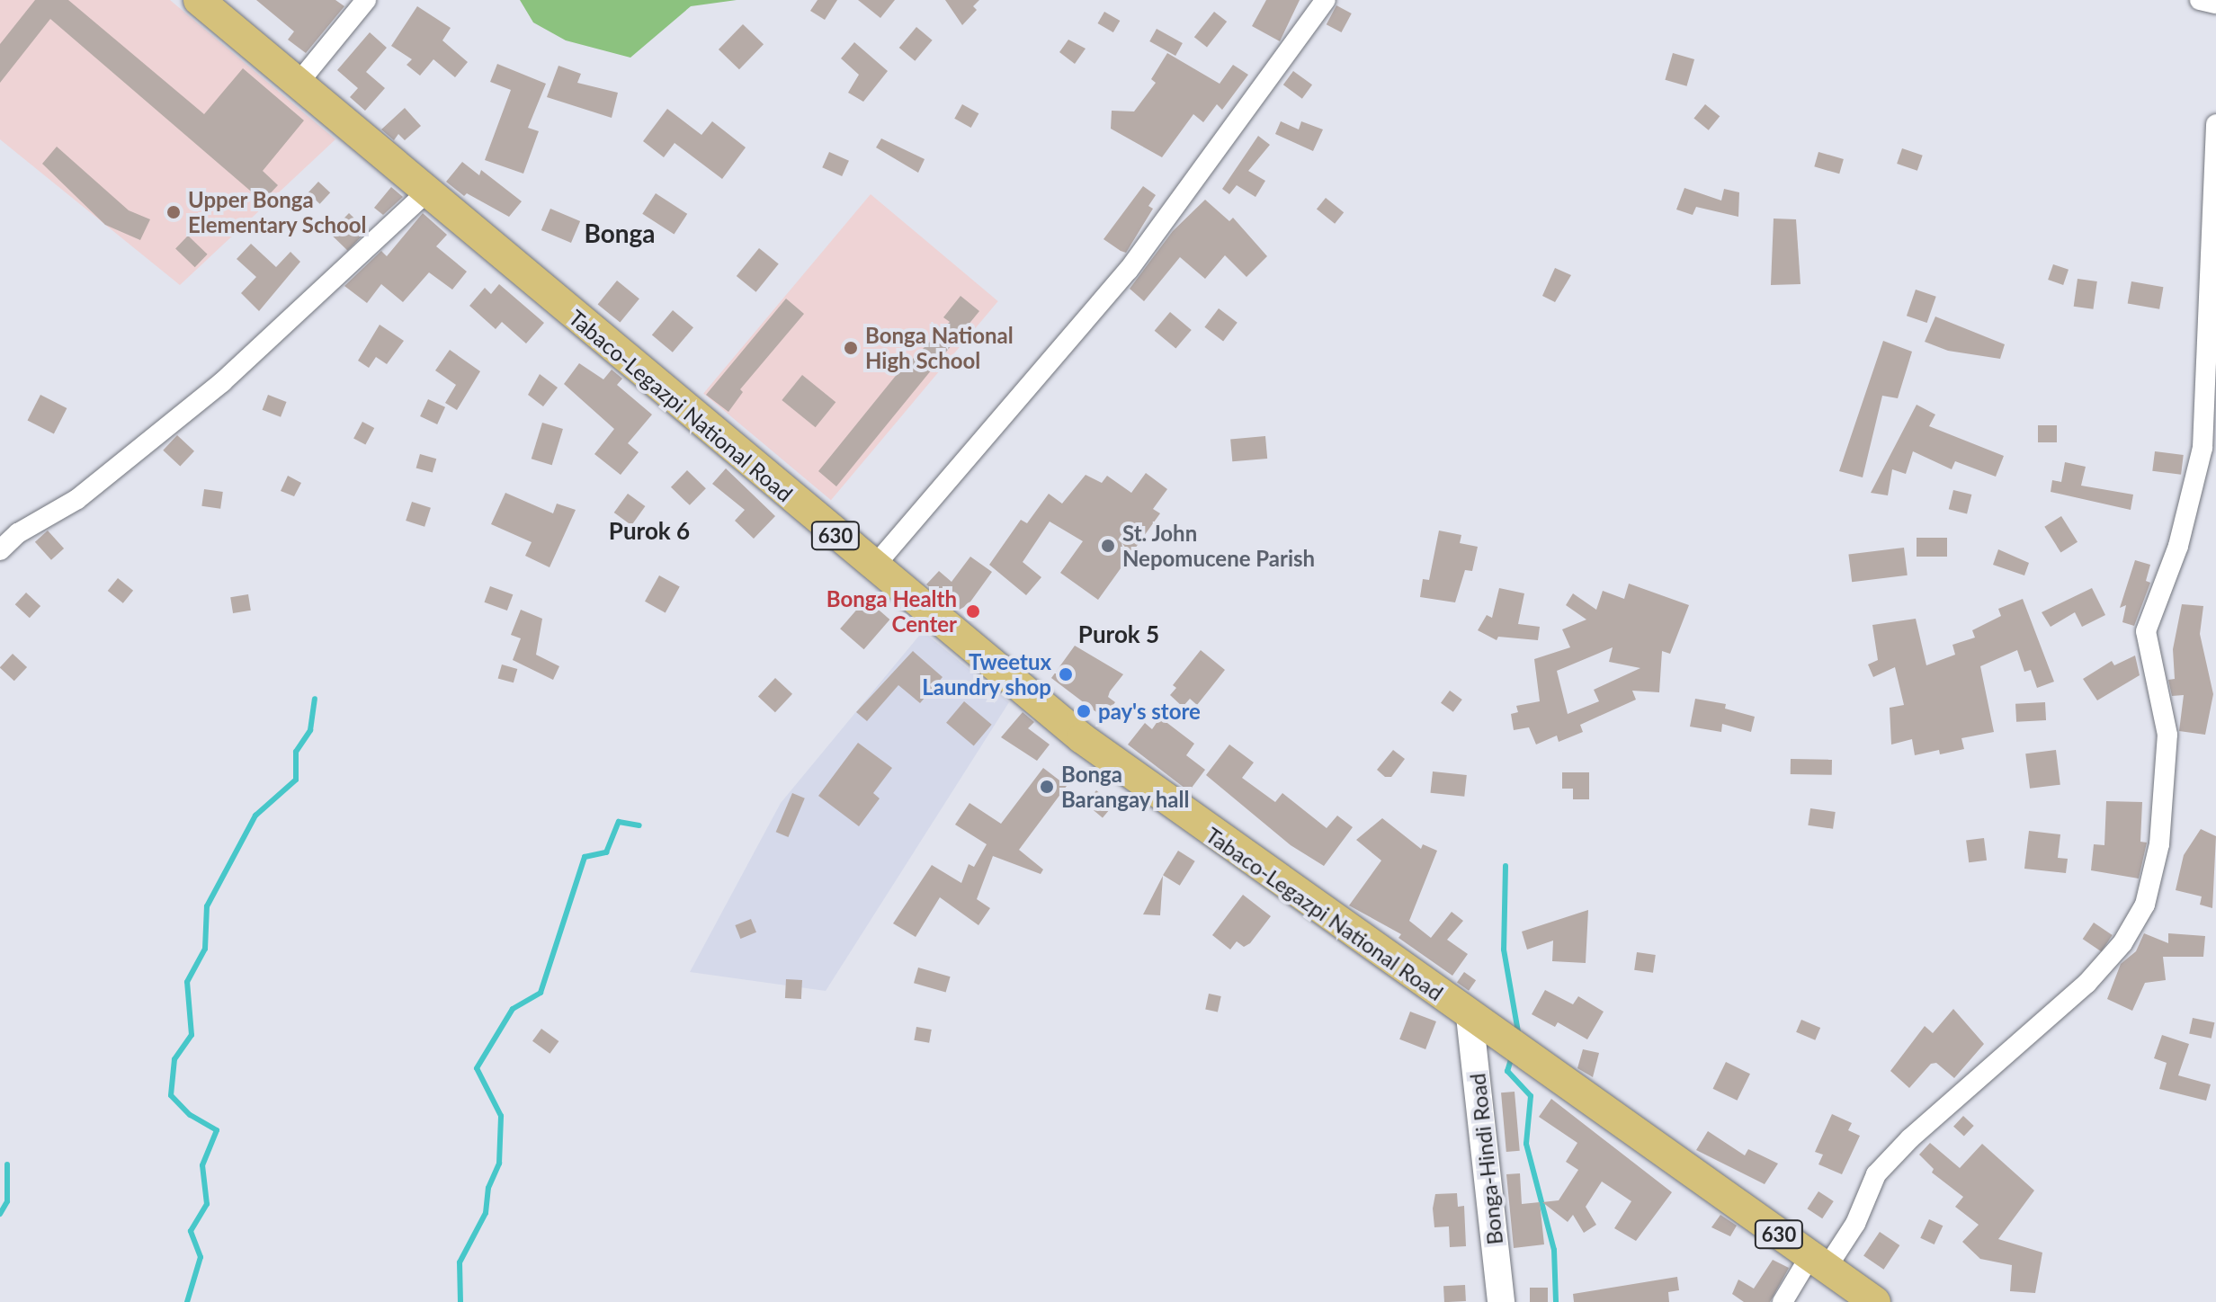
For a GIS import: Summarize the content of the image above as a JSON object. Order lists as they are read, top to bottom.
{
  "streets": {
    "main road": ["Tabaco-Legazpi National Road", "630"],
    "street": ["Bonga-Hindi Road"]
  },
  "crossings": [
    ["Tabaco-Legazpi National Road", "Bonga-Hindi Road"]
  ],
  "districts": ["Bonga", "Purok 6", "Purok 5"],
  "places": [
    "Upper Bonga Elementary School",
    "Bonga National High School",
    "St. John Nepomucene Parish",
    "Bonga Health Center",
    "Tweetux Laundry shop",
    "pay's store",
    "Bonga Barangay hall"
  ]
}
